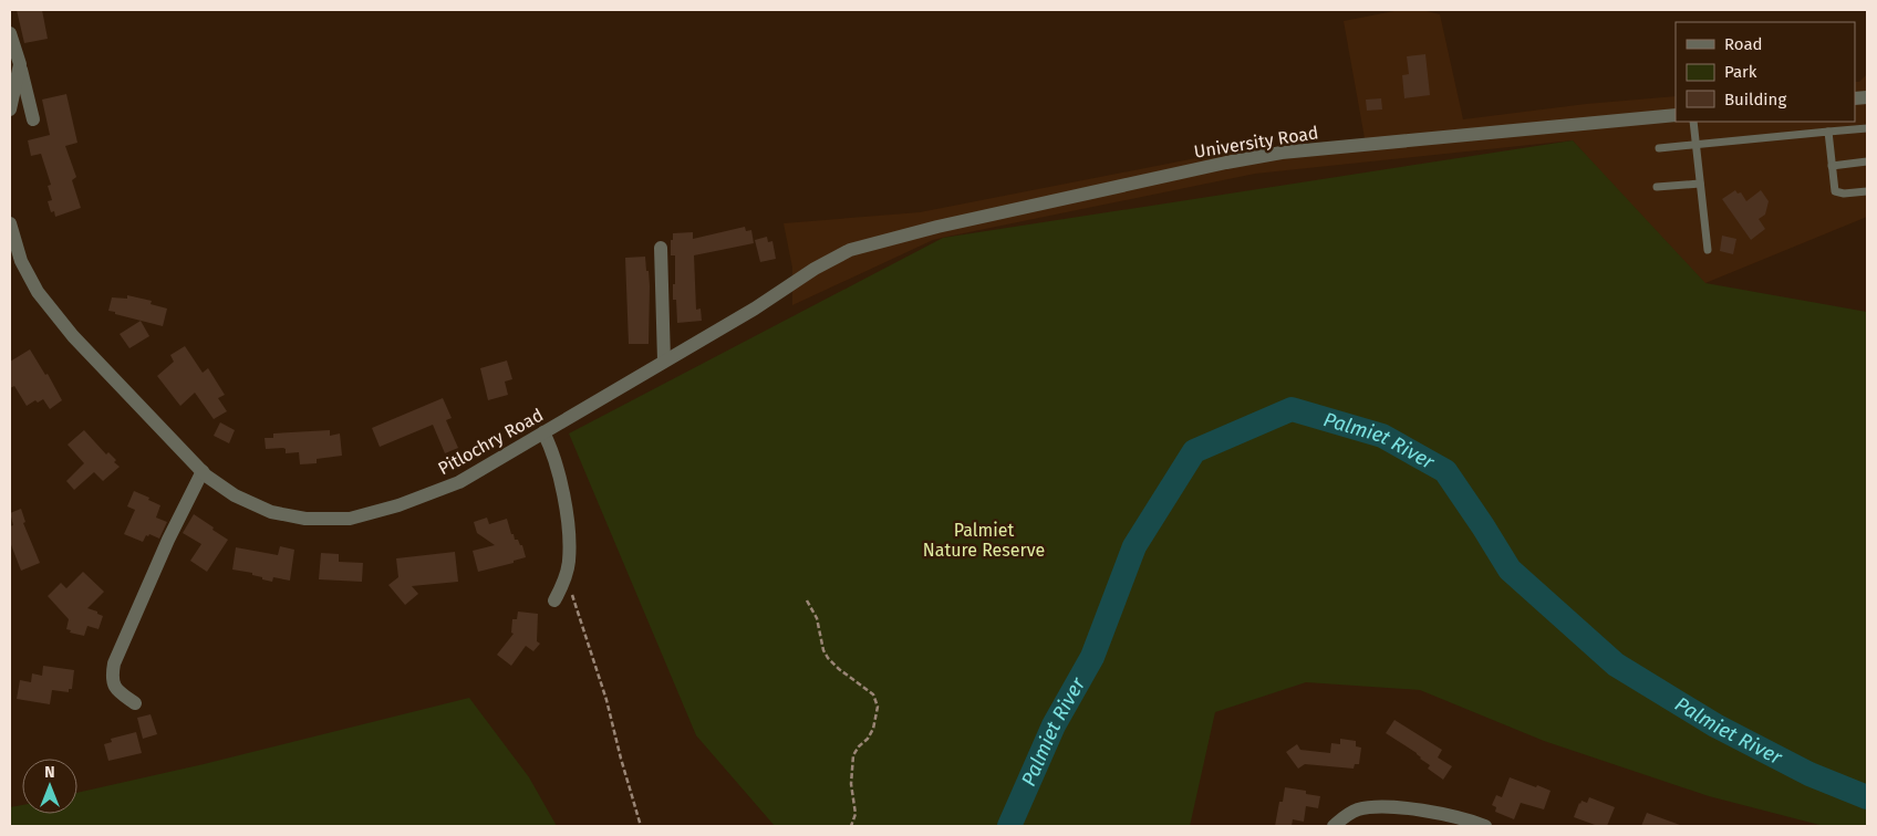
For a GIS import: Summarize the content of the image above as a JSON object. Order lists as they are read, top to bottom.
{
  "streets": {
    "street": ["University Road", "Pitlochry Road"]
  },
  "crossings": [
    ["University Road", "Pitlochry Road"]
  ],
  "water": ["Palmiet River"],
  "parks": ["Palmiet Nature Reserve"],
  "legend": ["Road", "Park", "Building"],
  "north": "top"
}
